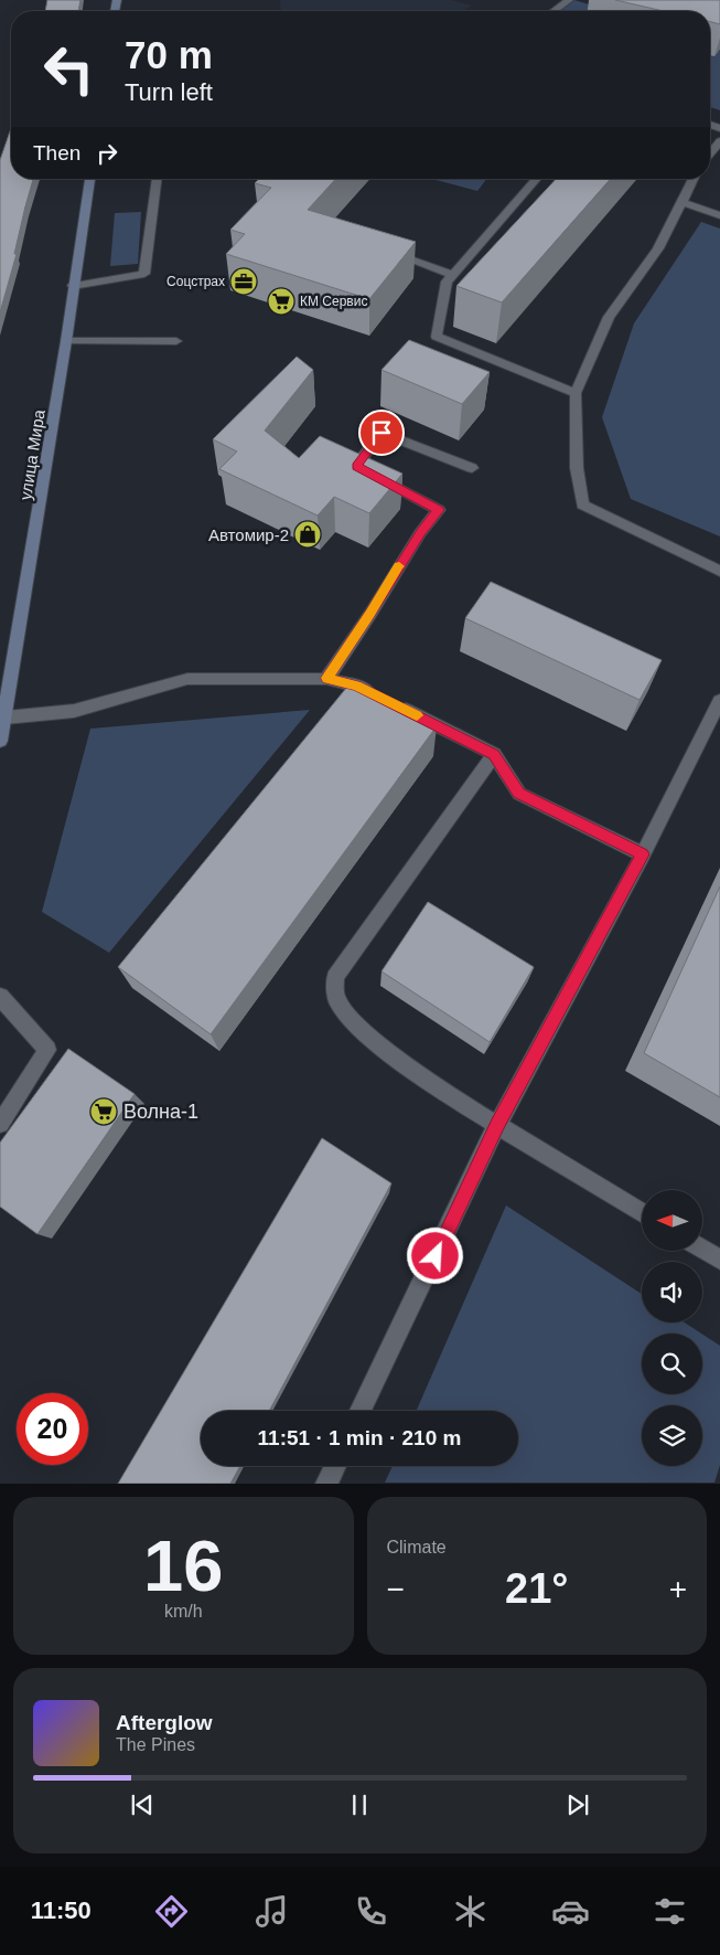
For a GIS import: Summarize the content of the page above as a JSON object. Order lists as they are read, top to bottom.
{
  "streets": {
    "main road": ["улица Мира"]
  },
  "places": {
    "office": ["Соцстрах"],
    "supermarket": ["КМ Сервис", "Волна-1"],
    "shop": ["Автомир-2"]
  },
  "north": "left",
  "page": {
    "turn": ["70 m", "Turn left"],
    "then": "Then",
    "limit": "20",
    "trip": "11:51 · 1 min · 210 m",
    "tile": [
      ["16", "km/h"],
      "Climate"
    ],
    "heat": ["−", "21°", "+"],
    "song": ["Afterglow", "The Pines"],
    "tabs": "11:50"
  }
}
